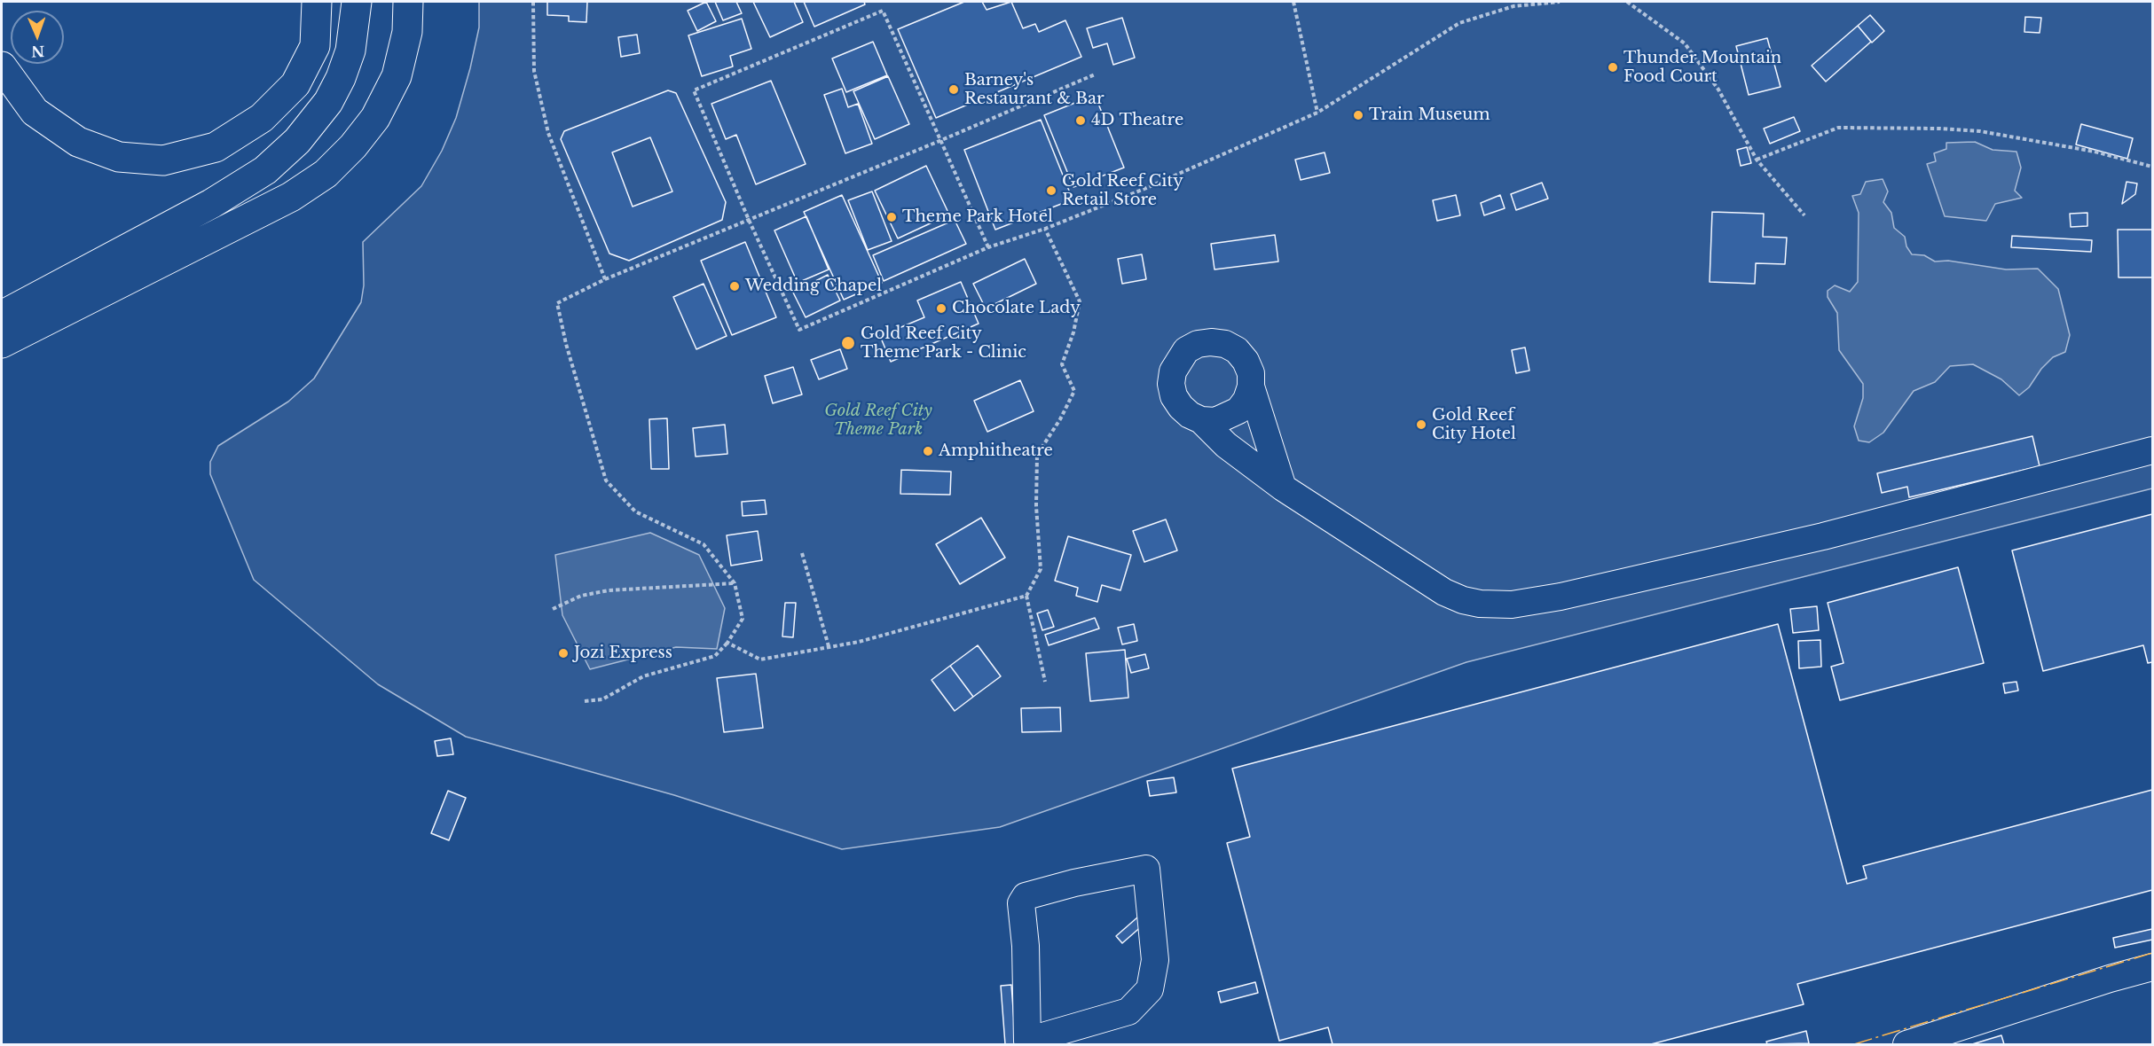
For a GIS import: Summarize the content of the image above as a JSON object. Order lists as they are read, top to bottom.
{
  "parks": ["Gold Reef City Theme Park"],
  "places": [
    "Thunder Mountain Food Court",
    "Barney's Restaurant & Bar",
    "Train Museum",
    "4D Theatre",
    "Gold Reef City Retail Store",
    "Theme Park Hotel",
    "Wedding Chapel",
    "Chocolate Lady",
    "Gold Reef City Theme Park - Clinic",
    "Gold Reef City Hotel",
    "Amphitheatre",
    "Jozi Express"
  ],
  "north": "bottom"
}
